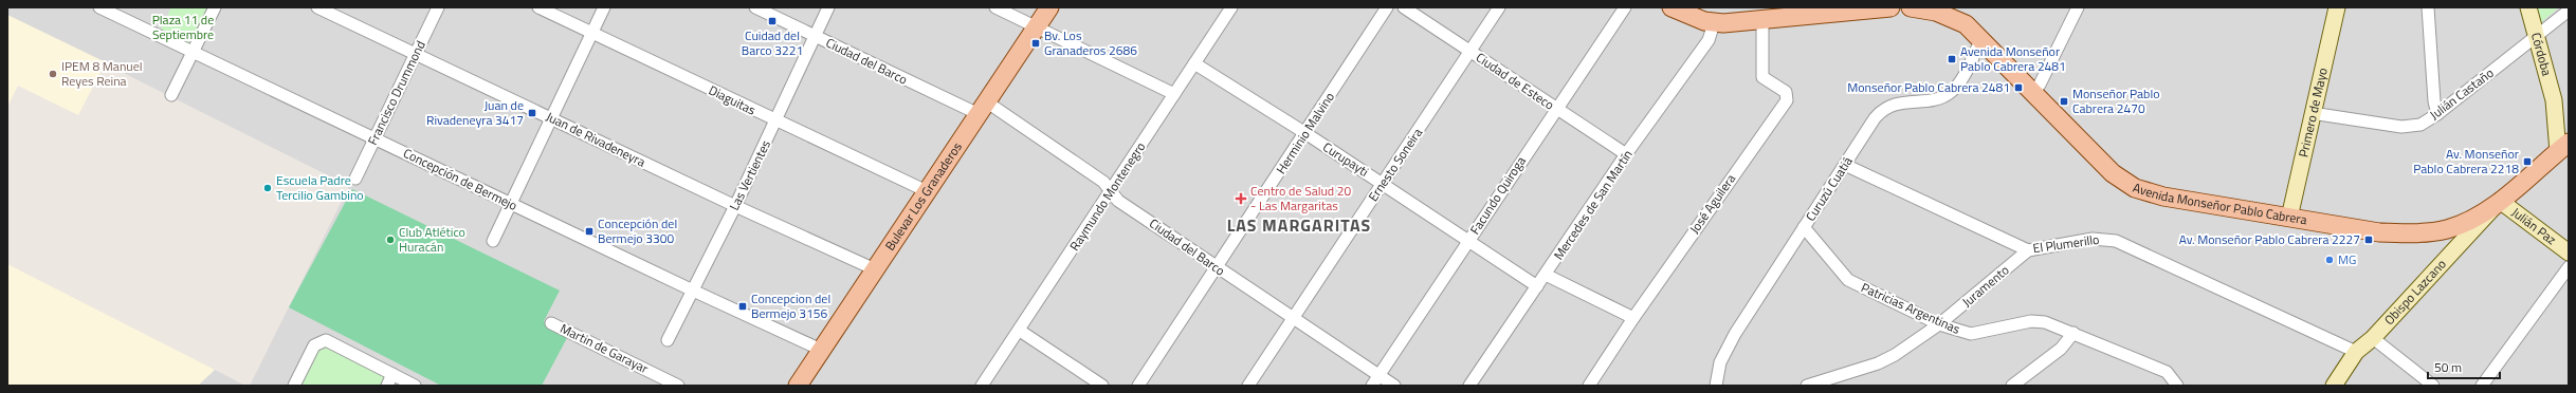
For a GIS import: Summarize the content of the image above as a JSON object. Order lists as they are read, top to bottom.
{
  "streets": {
    "main road": [
      "Córdoba",
      "Primero de Mayo",
      "Bulevar Los Granaderos",
      "Avenida Monseñor Pablo Cabrera",
      "Julián Paz",
      "Obispo Lazcano"
    ],
    "street": [
      "Ciudad del Barco",
      "Ciudad de Esteco",
      "Francisco Drummond",
      "Julián Castaño",
      "Diaguitas",
      "Herminio Malvino",
      "Juan de Rivadeneyra",
      "Curupayti",
      "Ernesto Soneira",
      "Las Vertientes",
      "Concepción de Bermejo",
      "Curuzú Cuatiá",
      "Facundo Quiroga",
      "Raymundo Montenegro",
      "José Aguilera",
      "Mercedes de San Martín",
      "El Plumerillo",
      "Juramento",
      "Patricias Argentinas",
      "Martin de Garayar"
    ]
  },
  "crossings": [
    ["Córdoba", "Julián Castaño"],
    ["Córdoba", "Avenida Monseñor Pablo Cabrera"],
    ["Ciudad del Barco", "Herminio Malvino"],
    ["Ciudad del Barco", "Ernesto Soneira"],
    ["Ciudad del Barco", "Las Vertientes"],
    ["Ciudad del Barco", "Facundo Quiroga"],
    ["Ciudad del Barco", "Bulevar Los Granaderos"],
    ["Ciudad del Barco", "Raymundo Montenegro"],
    ["Ciudad de Esteco", "Ernesto Soneira"],
    ["Ciudad de Esteco", "Facundo Quiroga"],
    ["Ciudad de Esteco", "Mercedes de San Martín"],
    ["Francisco Drummond", "Juan de Rivadeneyra"],
    ["Francisco Drummond", "Concepción de Bermejo"],
    ["Julián Castaño", "Primero de Mayo"],
    ["Diaguitas", "Las Vertientes"],
    ["Diaguitas", "Bulevar Los Granaderos"],
    ["Primero de Mayo", "Avenida Monseñor Pablo Cabrera"],
    ["Herminio Malvino", "Curupayti"],
    ["Juan de Rivadeneyra", "Las Vertientes"],
    ["Juan de Rivadeneyra", "Bulevar Los Granaderos"],
    ["Curupayti", "Ernesto Soneira"],
    ["Curupayti", "Facundo Quiroga"],
    ["Curupayti", "Raymundo Montenegro"],
    ["Curupayti", "Mercedes de San Martín"],
    ["Las Vertientes", "Concepción de Bermejo"],
    ["Concepción de Bermejo", "Bulevar Los Granaderos"],
    ["Curuzú Cuatiá", "Avenida Monseñor Pablo Cabrera"],
    ["Curuzú Cuatiá", "El Plumerillo"],
    ["Curuzú Cuatiá", "Patricias Argentinas"],
    ["Avenida Monseñor Pablo Cabrera", "Julián Paz"],
    ["Avenida Monseñor Pablo Cabrera", "Obispo Lazcano"],
    ["Julián Paz", "Obispo Lazcano"],
    ["El Plumerillo", "Juramento"],
    ["El Plumerillo", "Obispo Lazcano"],
    ["Juramento", "Patricias Argentinas"]
  ],
  "districts": ["LAS MARGARITAS"],
  "parks": ["Plaza 11 de Septiembre"],
  "places": {
    "transit": [
      "Cuidad del Barco 3221",
      "Bv. Los Granaderos 2686",
      "Avenida Monseñor Pablo Cabrera 2481",
      "Monseñor Pablo Cabrera 2481",
      "Monseñor Pablo Cabrera 2470",
      "Juan de Rivadeneyra 3417",
      "Av. Monseñor Pablo Cabrera 2218",
      "Concepción del Bermejo 3300",
      "Av. Monseñor Pablo Cabrera 2227",
      "Concepcion del Bermejo 3156"
    ],
    "other": [
      "IPEM 8 Manuel Reyes Reina",
      "Escuela Padre Tercilio Gambino",
      "Club Atlético Huracán",
      "MG"
    ],
    "health": ["Centro de Salud 20 - Las Margaritas"]
  },
  "scale_bar": "50 m"
}
